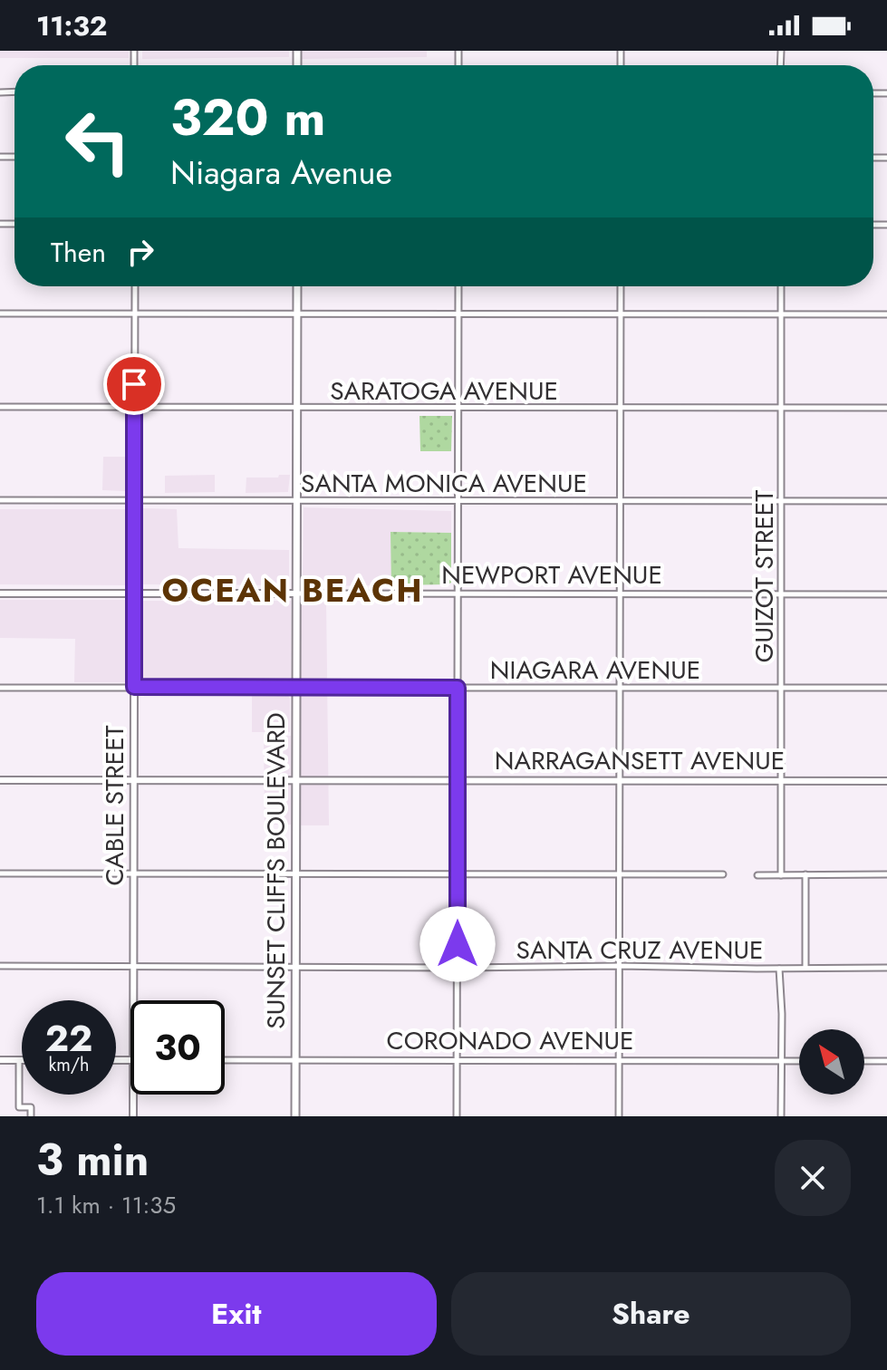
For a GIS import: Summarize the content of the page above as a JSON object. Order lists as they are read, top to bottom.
{
  "streets": {
    "main road": ["SUNSET CLIFFS BOULEVARD"],
    "street": [
      "SARATOGA AVENUE",
      "SANTA MONICA AVENUE",
      "NEWPORT AVENUE",
      "GUIZOT STREET",
      "NIAGARA AVENUE",
      "NARRAGANSETT AVENUE",
      "CABLE STREET",
      "SANTA CRUZ AVENUE",
      "CORONADO AVENUE"
    ]
  },
  "crossings": [
    ["SARATOGA AVENUE", "GUIZOT STREET"],
    ["SARATOGA AVENUE", "CABLE STREET"],
    ["SARATOGA AVENUE", "SUNSET CLIFFS BOULEVARD"],
    ["SANTA MONICA AVENUE", "GUIZOT STREET"],
    ["SANTA MONICA AVENUE", "CABLE STREET"],
    ["SANTA MONICA AVENUE", "SUNSET CLIFFS BOULEVARD"],
    ["NEWPORT AVENUE", "GUIZOT STREET"],
    ["NEWPORT AVENUE", "CABLE STREET"],
    ["NEWPORT AVENUE", "SUNSET CLIFFS BOULEVARD"],
    ["GUIZOT STREET", "NIAGARA AVENUE"],
    ["GUIZOT STREET", "NARRAGANSETT AVENUE"],
    ["NIAGARA AVENUE", "CABLE STREET"],
    ["NIAGARA AVENUE", "SUNSET CLIFFS BOULEVARD"],
    ["NARRAGANSETT AVENUE", "CABLE STREET"],
    ["NARRAGANSETT AVENUE", "SUNSET CLIFFS BOULEVARD"],
    ["CABLE STREET", "SANTA CRUZ AVENUE"],
    ["SUNSET CLIFFS BOULEVARD", "SANTA CRUZ AVENUE"],
    ["SUNSET CLIFFS BOULEVARD", "CORONADO AVENUE"]
  ],
  "districts": ["OCEAN BEACH"],
  "north": "top left",
  "page": {
    "status": "11:32",
    "turn": ["320 m", "Niagara Avenue"],
    "then": "Then",
    "speed": "22 km/h",
    "limit": "30",
    "heading": ["3 min", "1.1 km · 11:35"],
    "buttons": ["Exit", "Share"]
  }
}
